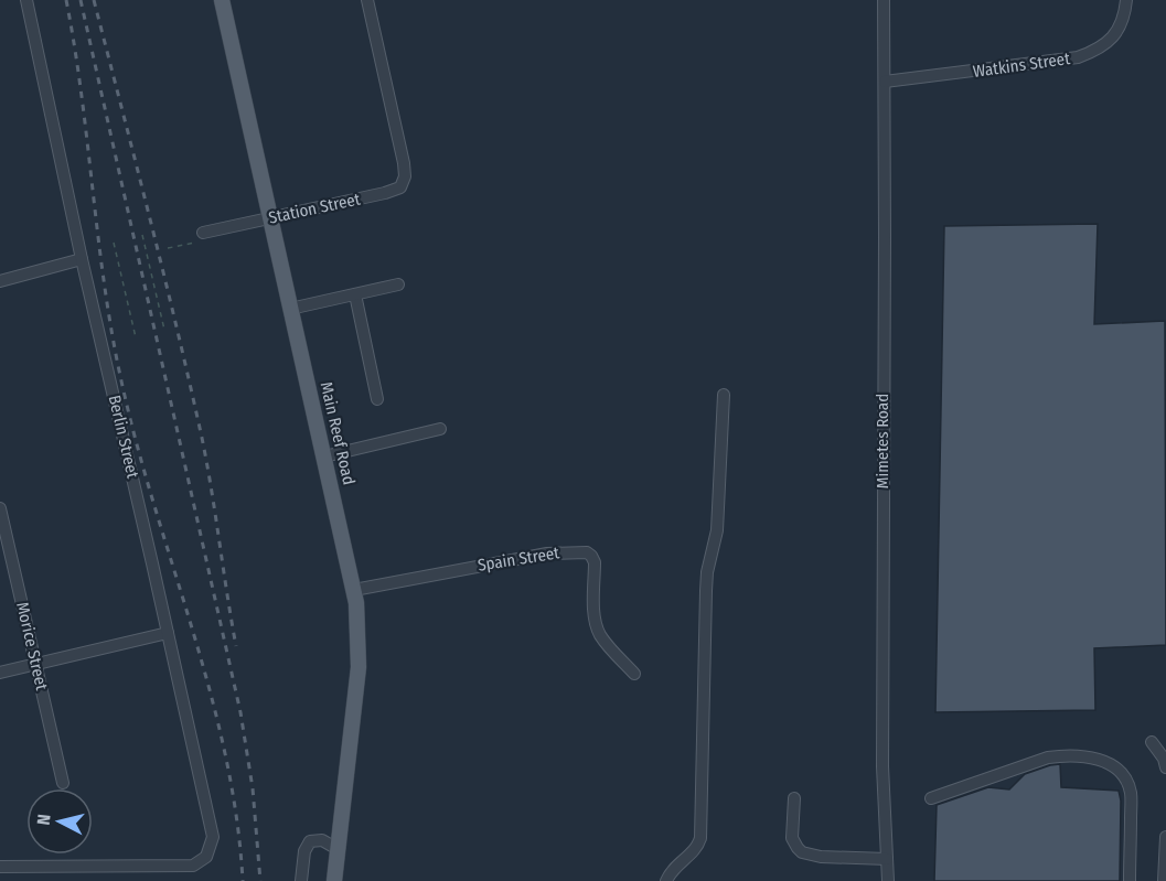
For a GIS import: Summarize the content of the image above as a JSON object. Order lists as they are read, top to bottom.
{
  "streets": {
    "main road": ["Main Reef Road"],
    "street": [
      "Watkins Street",
      "Station Street",
      "Berlin Street",
      "Mimetes Road",
      "Spain Street",
      "Morice Street"
    ]
  },
  "crossings": [
    ["Watkins Street", "Mimetes Road"],
    ["Station Street", "Main Reef Road"],
    ["Main Reef Road", "Spain Street"]
  ],
  "north": "left"
}
